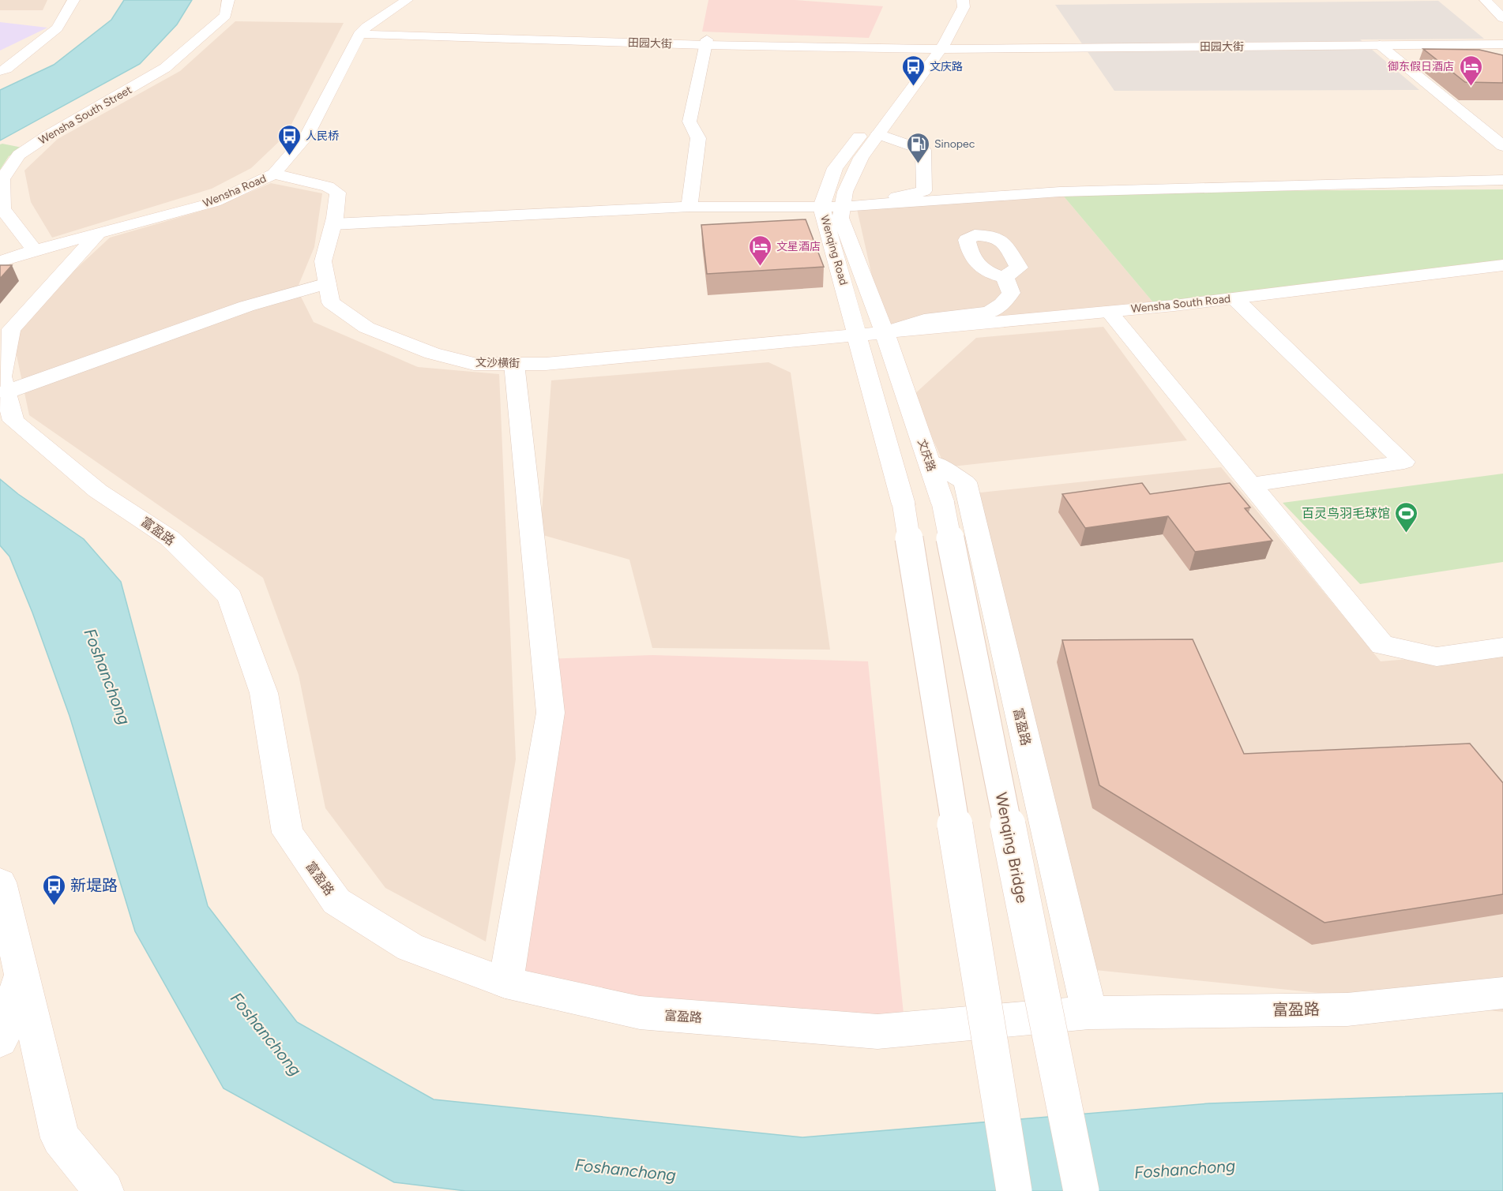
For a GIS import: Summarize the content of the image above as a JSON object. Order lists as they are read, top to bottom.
{
  "streets": {
    "street": [
      "田园大街",
      "Wensha South Street",
      "Wensha Road",
      "Wenqing Road",
      "Wensha South Road",
      "文沙横街",
      "文庆路",
      "富盈路",
      "Wenqing Bridge"
    ]
  },
  "crossings": [
    ["田园大街", "Wensha Road"],
    ["田园大街", "Wenqing Road"],
    ["田园大街", "文庆路"],
    ["Wensha South Street", "Wensha Road"],
    ["Wensha Road", "文沙横街"],
    ["Wensha Road", "富盈路"],
    ["Wenqing Road", "Wensha South Road"],
    ["Wenqing Road", "文沙横街"],
    ["Wenqing Road", "文庆路"],
    ["Wensha South Road", "文沙横街"],
    ["Wensha South Road", "文庆路"],
    ["文庆路", "富盈路"],
    ["文庆路", "Wenqing Bridge"]
  ],
  "water": ["Foshanchong"],
  "places": {
    "bus stop": ["文庆路", "人民桥", "新堤路"],
    "hotel": ["御东假日酒店", "文星酒店"],
    "fuel station": ["Sinopec"],
    "sports": ["百灵鸟羽毛球馆"]
  }
}
